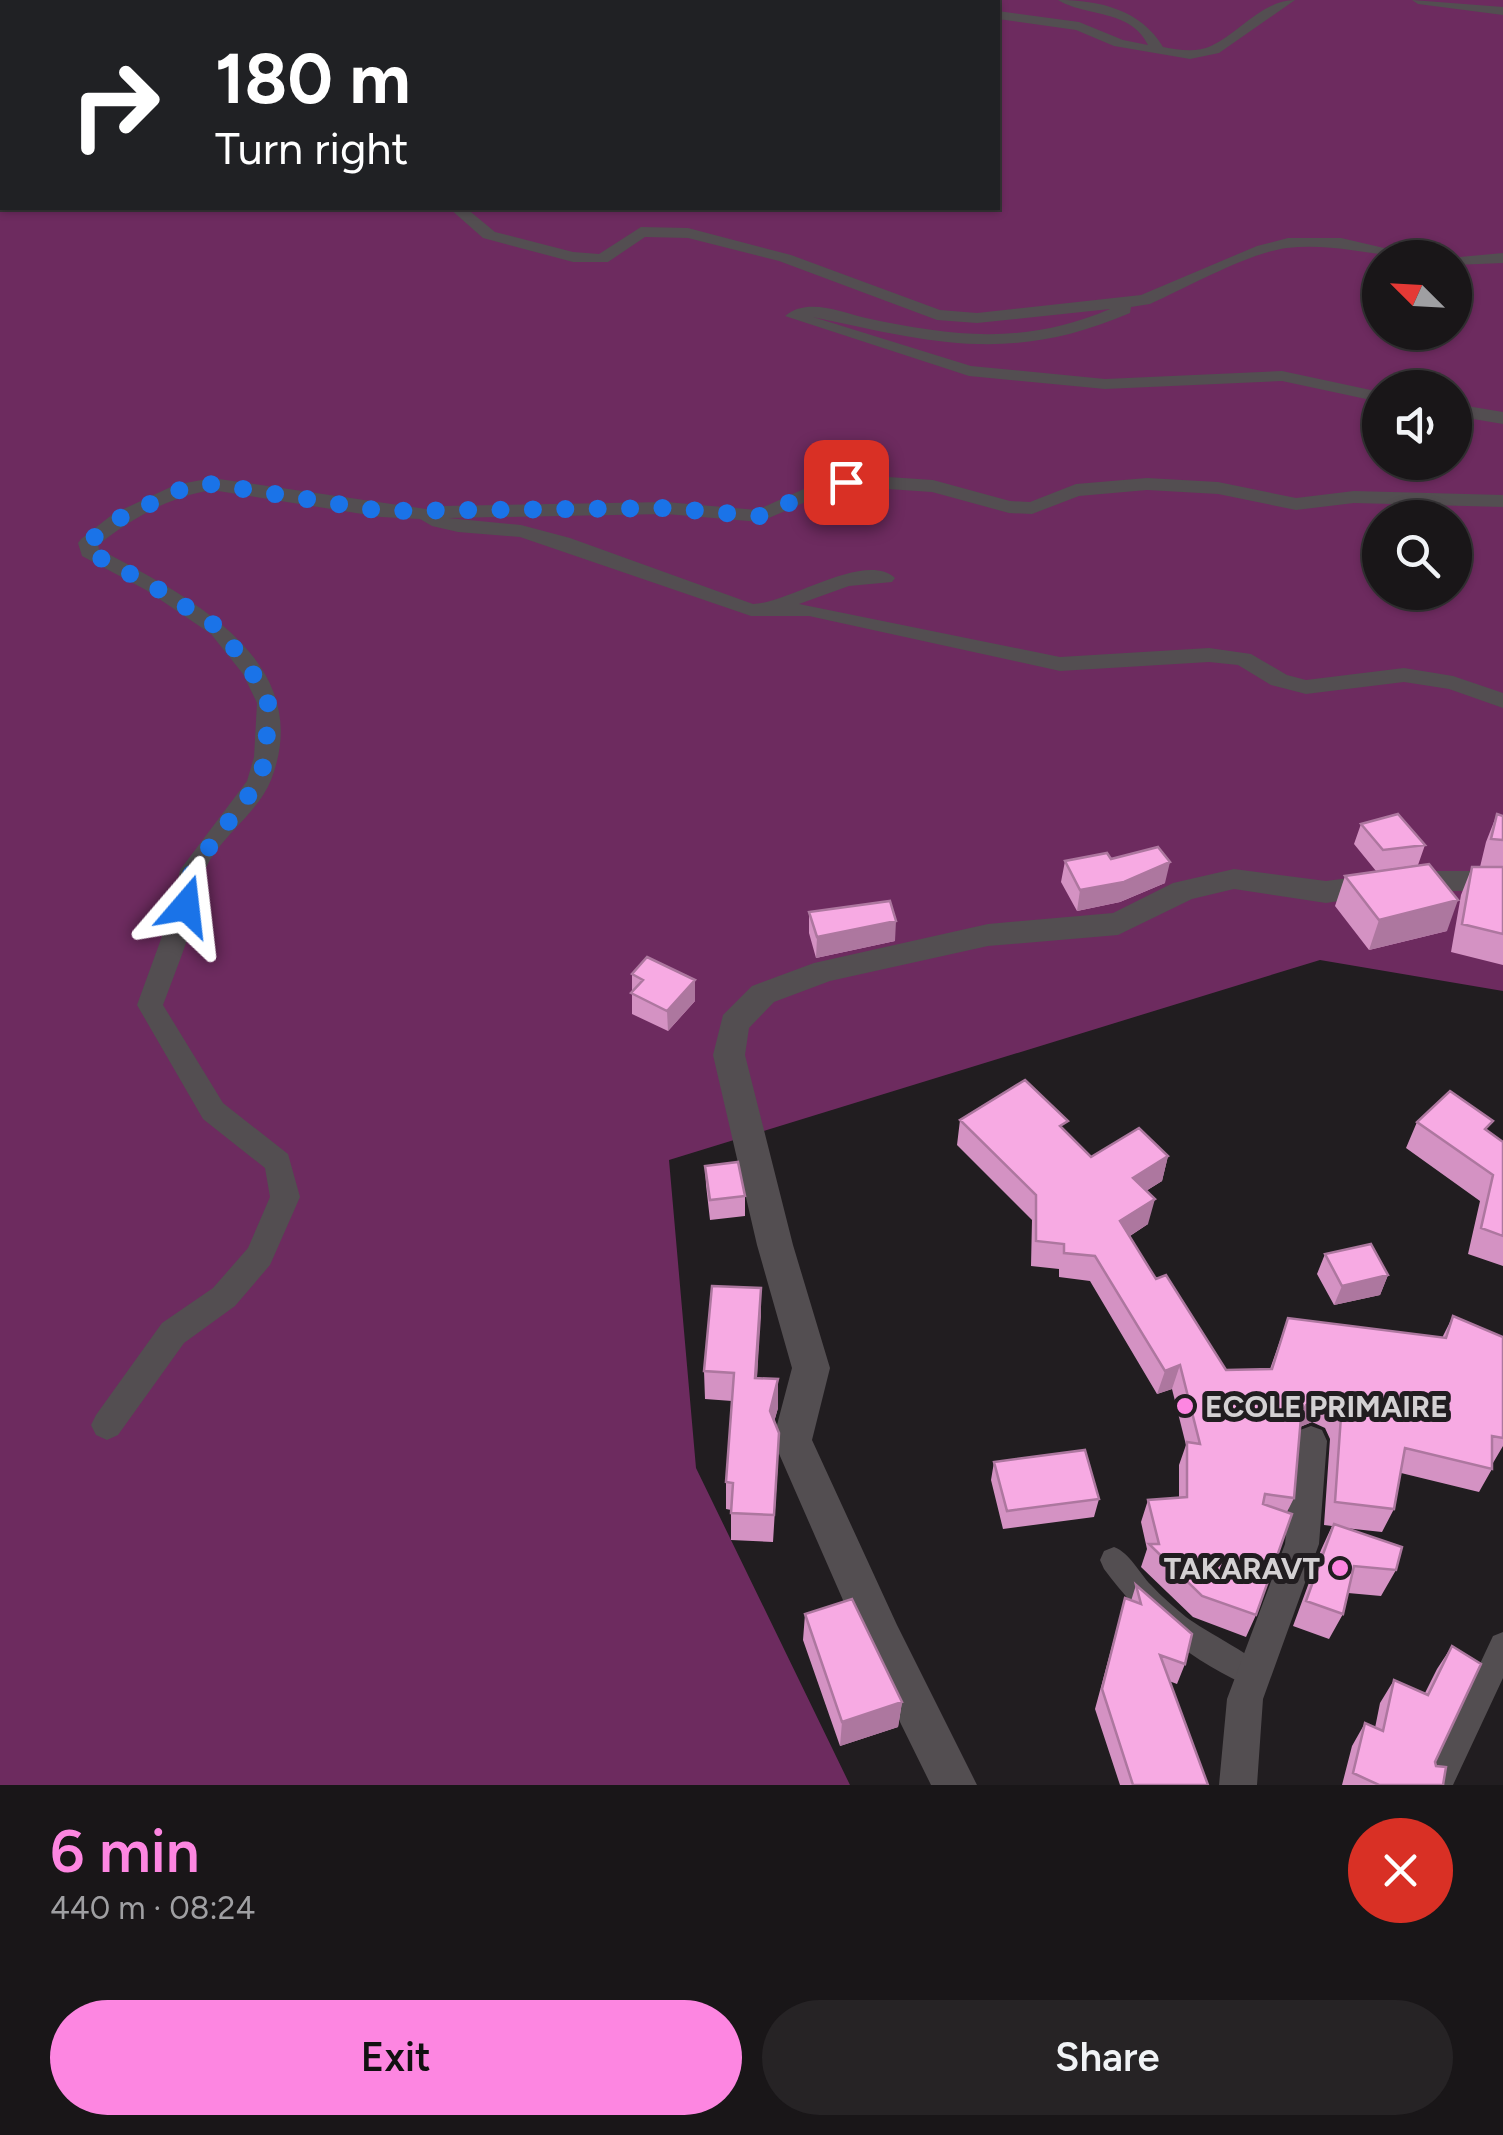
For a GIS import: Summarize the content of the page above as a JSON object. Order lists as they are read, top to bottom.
{
  "places": ["ECOLE PRIMAIRE", "TAKARAVT"],
  "north": "top left",
  "page": {
    "turn": ["180 m", "Turn right"],
    "heading": ["6 min", "440 m · 08:24"],
    "buttons": ["Exit", "Share"]
  }
}
